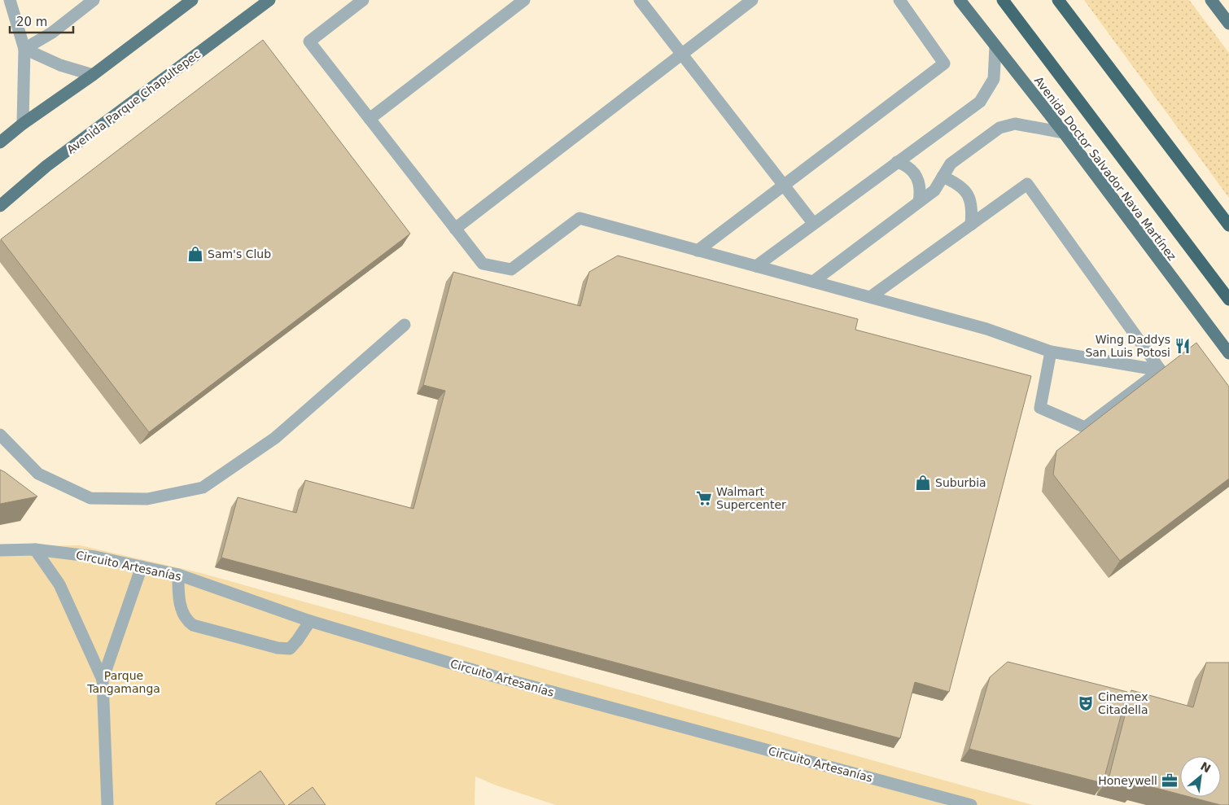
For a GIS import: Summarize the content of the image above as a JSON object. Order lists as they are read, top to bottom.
{
  "streets": {
    "highway": ["Avenida Doctor Salvador Nava Martínez"],
    "main road": ["Avenida Parque Chapultepec"],
    "street": ["Circuito Artesanías"]
  },
  "parks": ["Parque Tangamanga"],
  "places": {
    "shop": ["Sam's Club", "Suburbia"],
    "restaurant": ["Wing Daddys San Luis Potosi"],
    "supermarket": ["Walmart Supercenter"],
    "theatre": ["Cinemex Citadella"],
    "office": ["Honeywell"]
  },
  "scale_bar": "20 m",
  "north": "top right"
}
